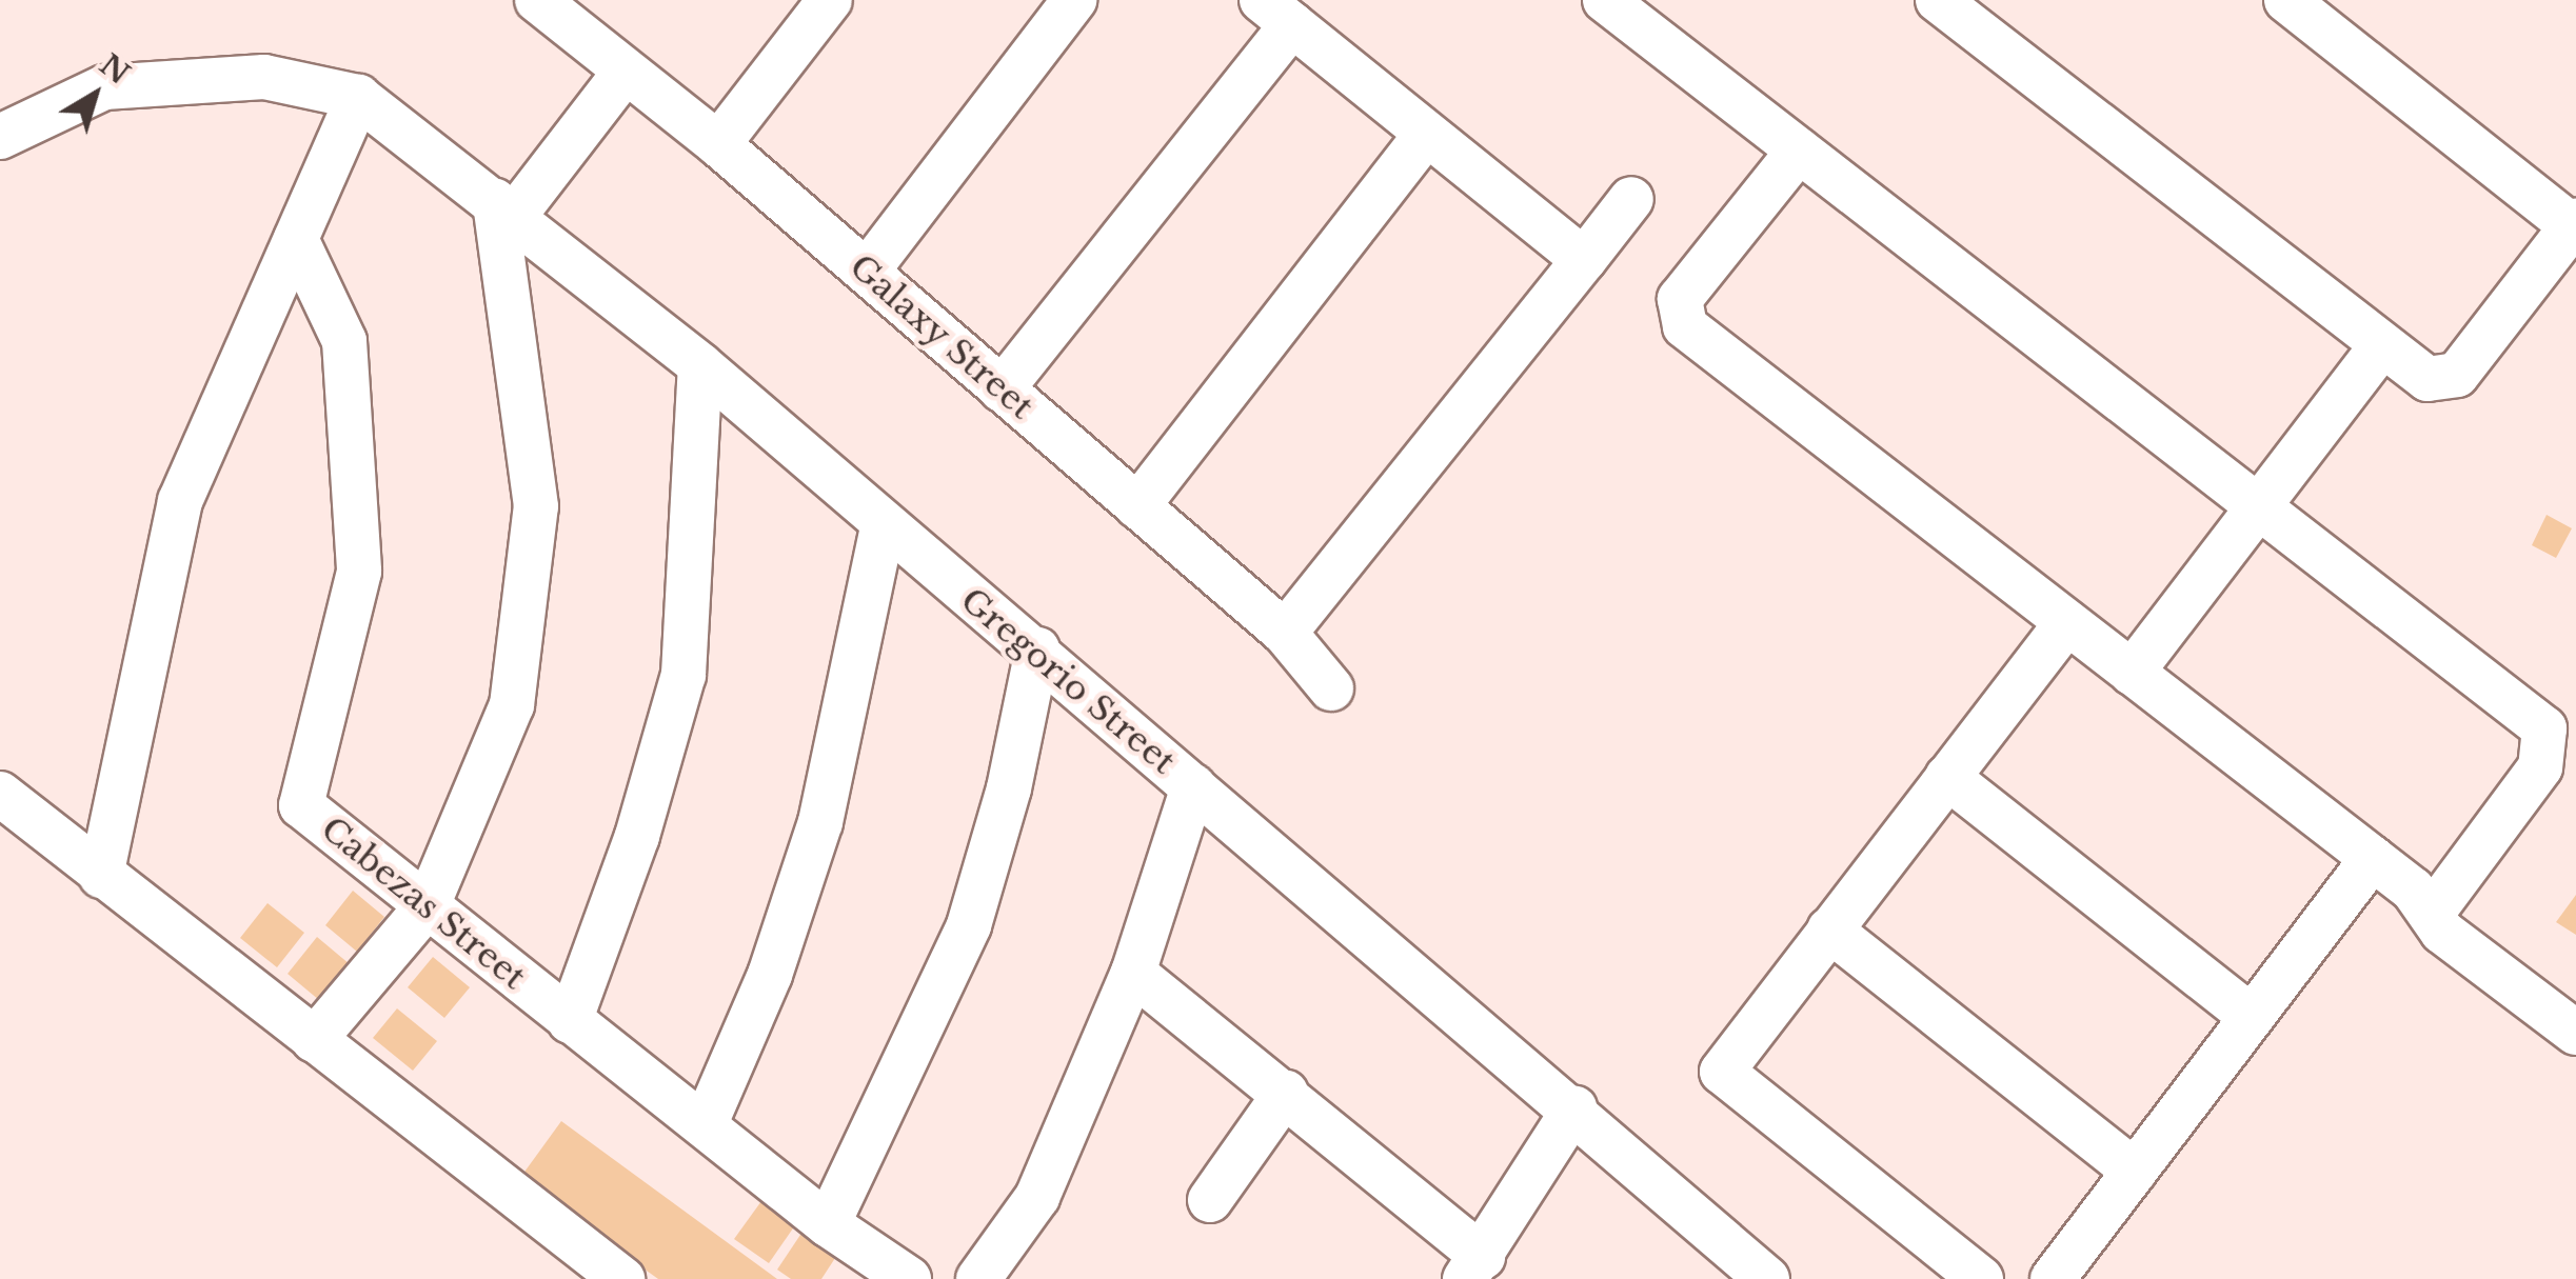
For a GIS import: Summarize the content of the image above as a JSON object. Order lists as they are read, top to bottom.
{
  "streets": {
    "street": ["Galaxy Street", "Gregorio Street", "Cabezas Street"]
  },
  "north": "top right"
}
